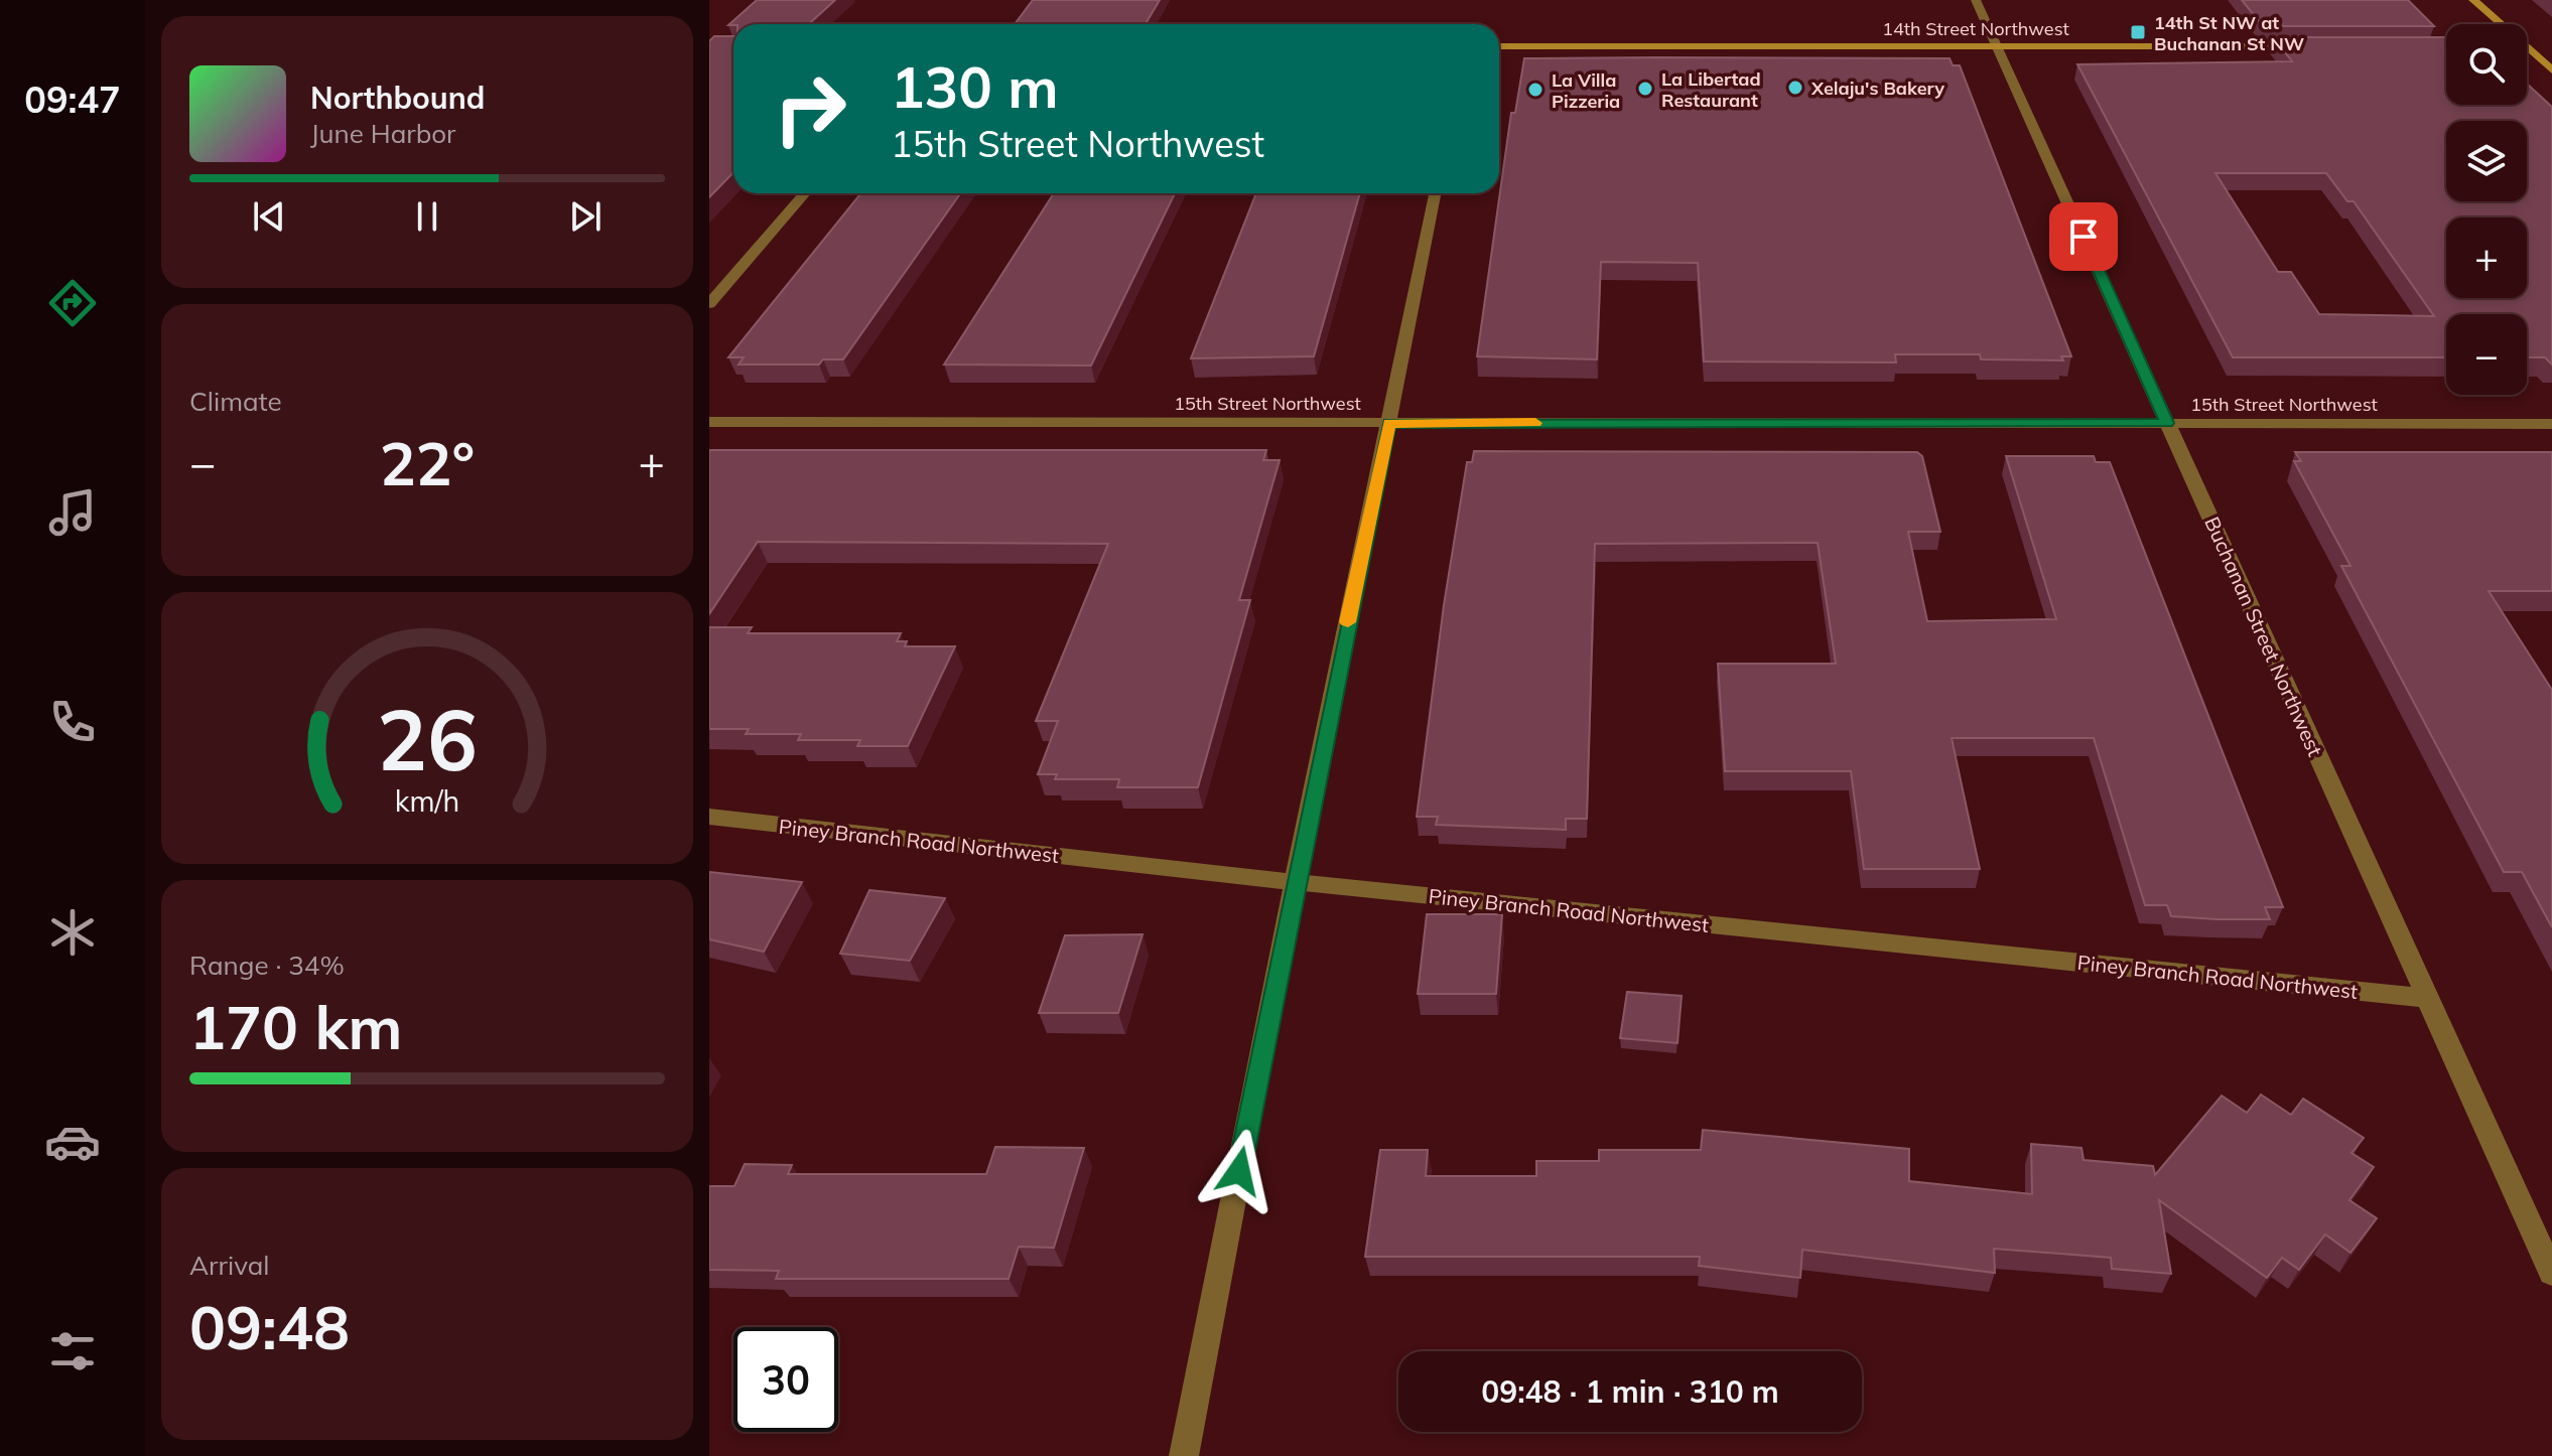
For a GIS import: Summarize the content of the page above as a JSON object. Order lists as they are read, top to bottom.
{
  "streets": {
    "street": [
      "14th Street Northwest",
      "15th Street Northwest",
      "Buchanan Street Northwest",
      "Piney Branch Road Northwest"
    ]
  },
  "crossings": [
    ["14th Street Northwest", "Buchanan Street Northwest"],
    ["15th Street Northwest", "Buchanan Street Northwest"],
    ["Buchanan Street Northwest", "Piney Branch Road Northwest"]
  ],
  "places": {
    "transit": ["14th St NW at Buchanan St NW"],
    "other": ["Xelaju's Bakery", "La Libertad Restaurant", "La Villa Pizzeria"]
  },
  "page": {
    "tabs": "09:47",
    "map_buttons": ["+", "−"],
    "turn": ["130 m", "15th Street Northwest"],
    "song": ["Northbound", "June Harbor"],
    "tile": [
      "Climate",
      ["Range · 34%", "170 km"],
      ["Arrival", "09:48"]
    ],
    "heat": ["−", "22°", "+"],
    "limit": "30",
    "trip": "09:48 · 1 min · 310 m",
    "gauge": ["26", "km/h"]
  }
}
